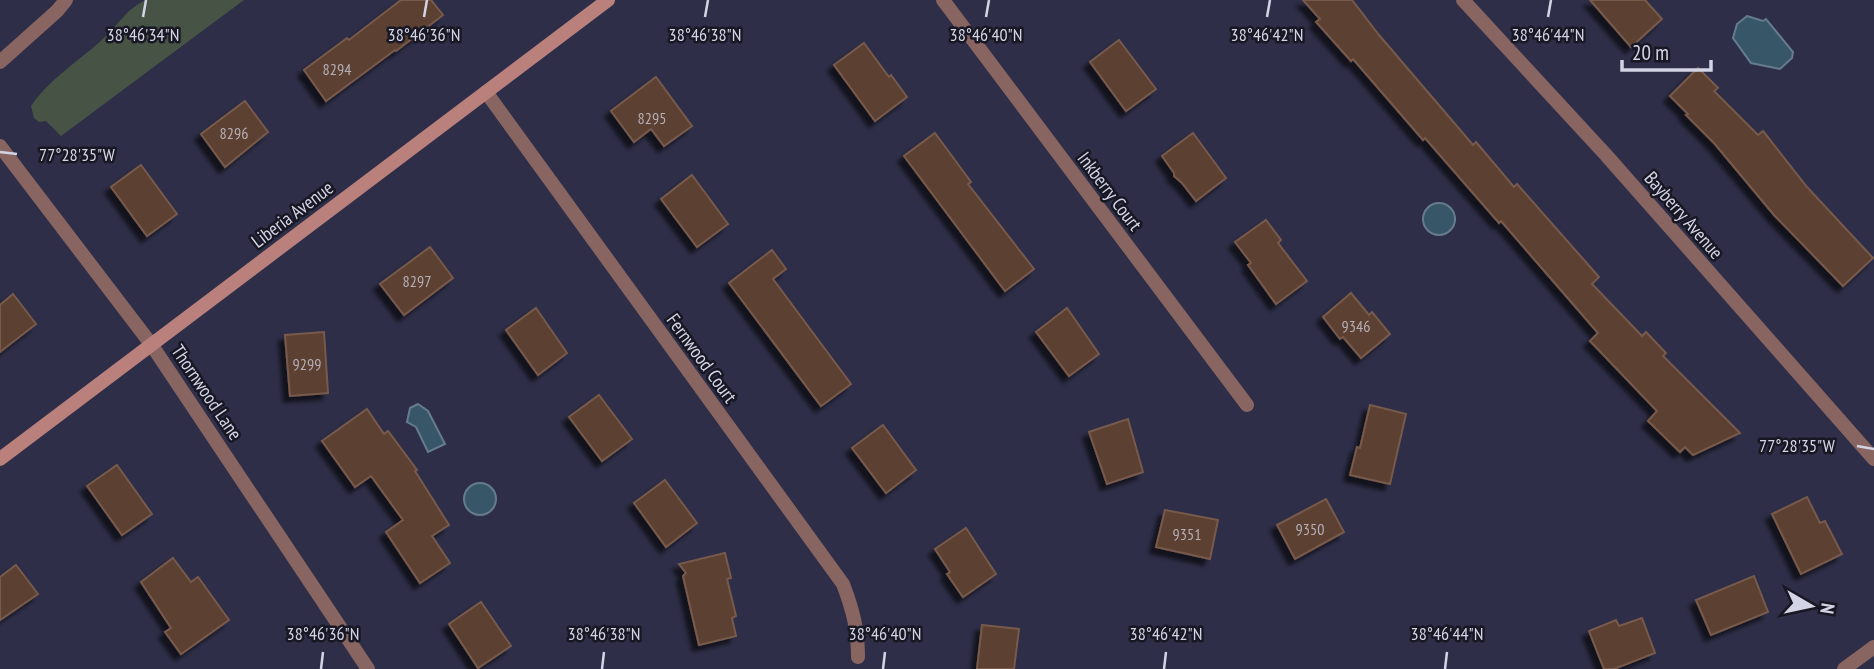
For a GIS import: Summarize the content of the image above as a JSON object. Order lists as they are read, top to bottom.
{
  "streets": {
    "main road": ["Liberia Avenue"],
    "street": [
      "Inkberry Court",
      "Bayberry Avenue",
      "Fernwood Court",
      "Thornwood Lane"
    ]
  },
  "crossings": [
    ["Liberia Avenue", "Fernwood Court"],
    ["Liberia Avenue", "Thornwood Lane"]
  ],
  "house_numbers": [
    "8294",
    "8295",
    "8296",
    "8297",
    "9346",
    "9299",
    "9350",
    "9351"
  ],
  "scale_bar": "20 m",
  "north": "right",
  "coordinates": [
    "38°46'34\"N",
    "38°46'36\"N",
    "38°46'38\"N",
    "38°46'40\"N",
    "38°46'42\"N",
    "38°46'44\"N",
    "77°28'35\"W"
  ]
}
